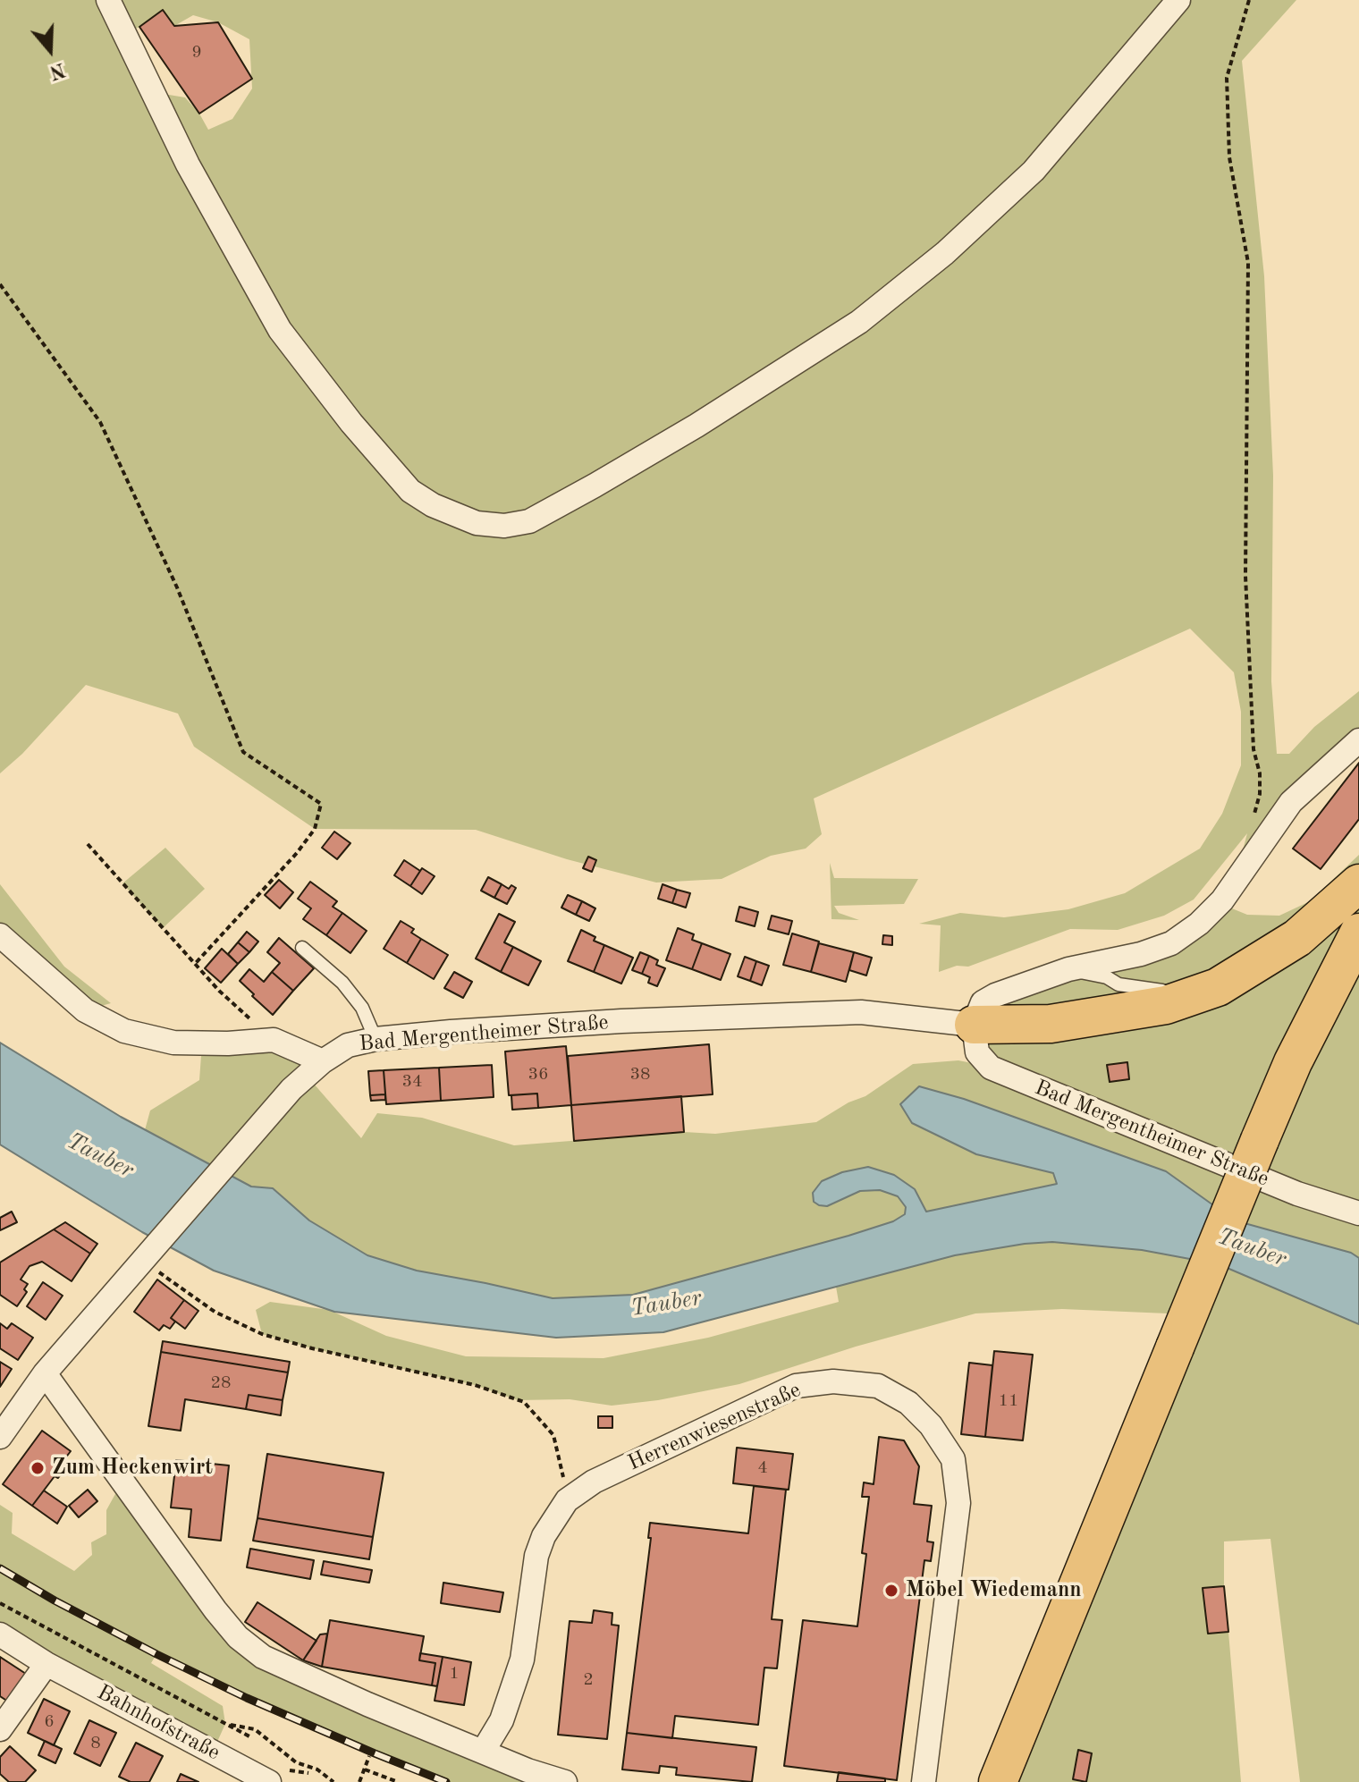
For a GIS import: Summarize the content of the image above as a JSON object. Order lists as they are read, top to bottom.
{
  "streets": {
    "street": ["Bad Mergentheimer Straße", "Herrenwiesenstraße", "Bahnhofstraße"]
  },
  "water": ["Tauber"],
  "places": ["Zum Heckenwirt", "Möbel Wiedemann"],
  "house_numbers": [
    "9",
    "36",
    "38",
    "34",
    "28",
    "11",
    "4",
    "1",
    "2",
    "6",
    "8"
  ],
  "north": "bottom"
}
